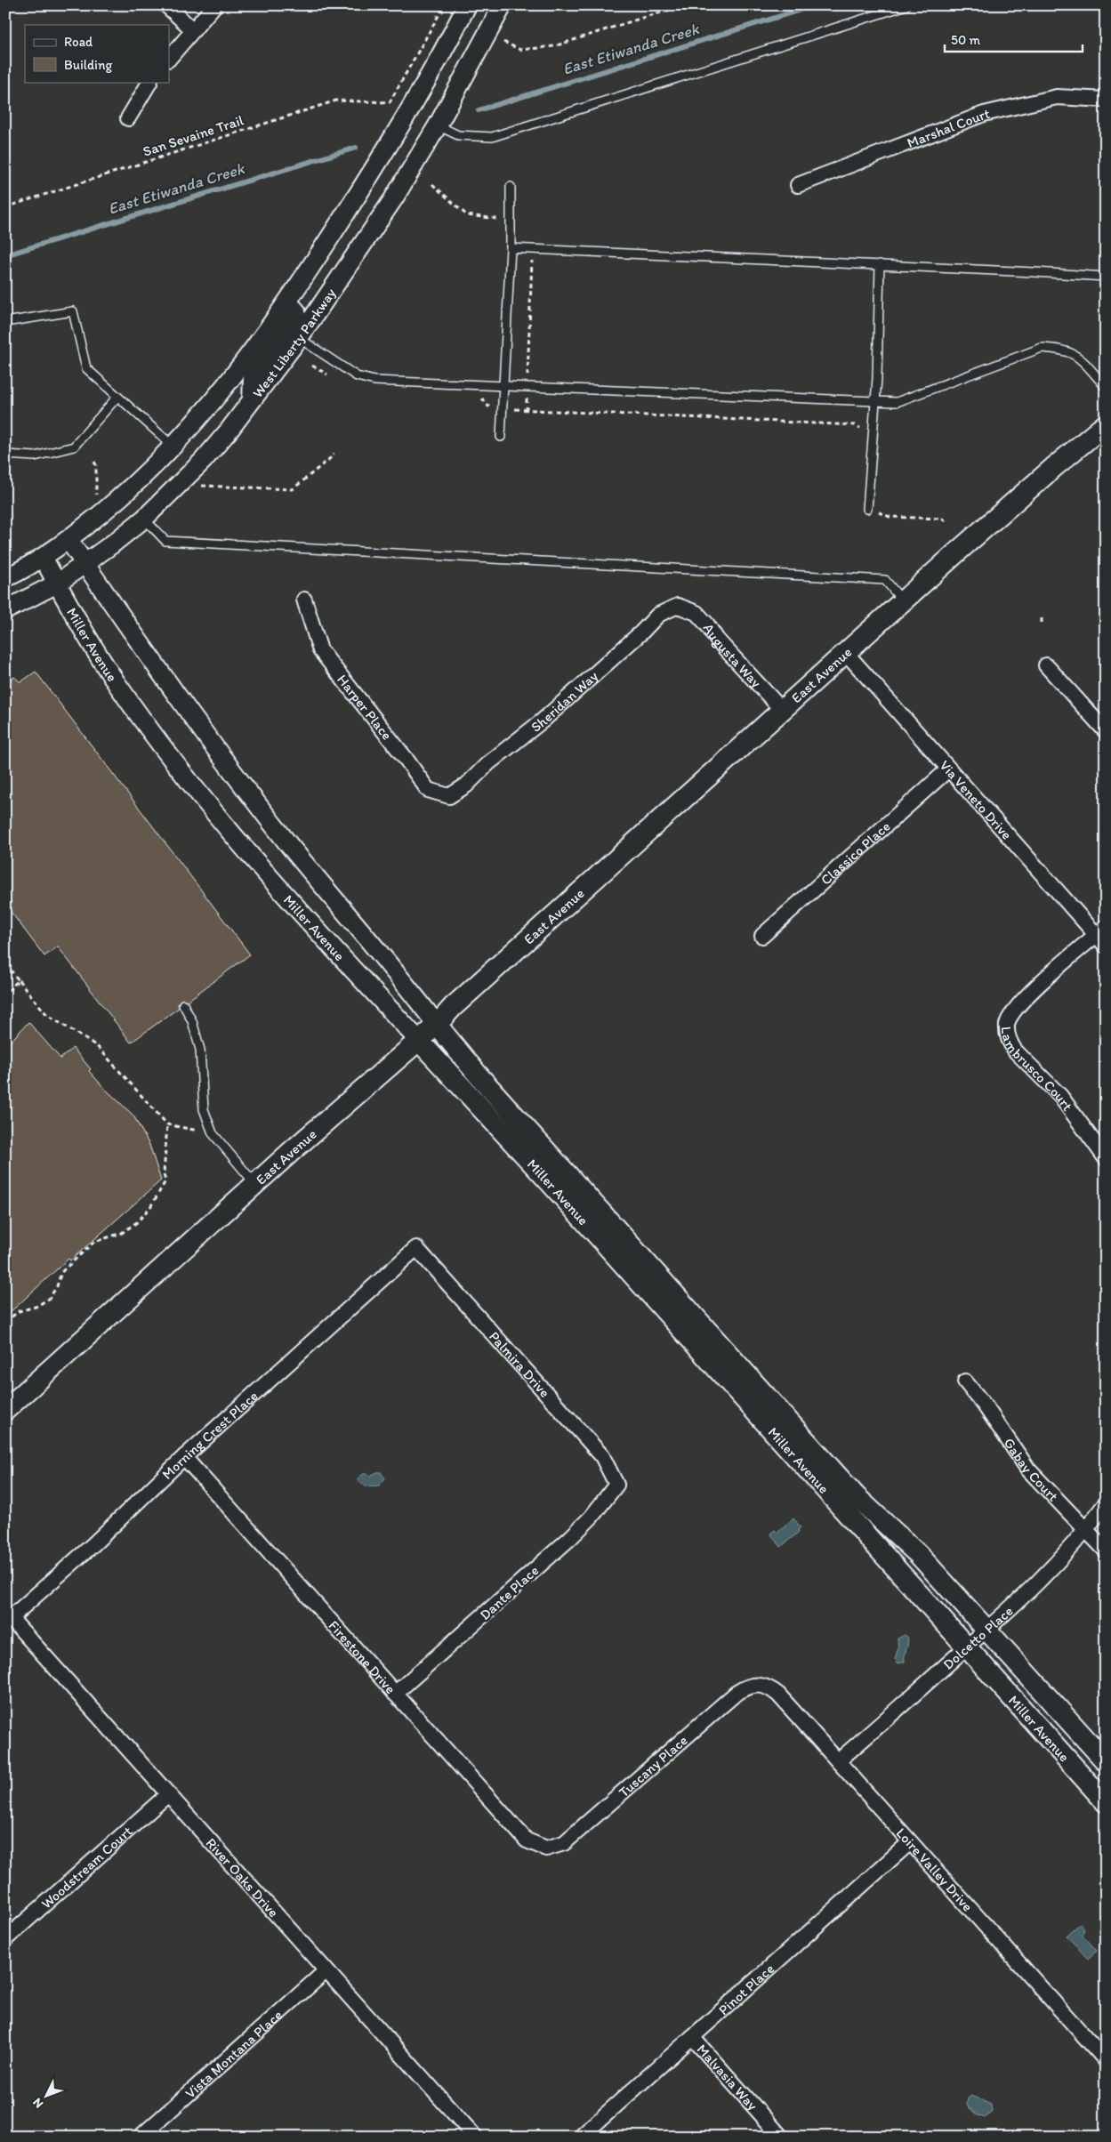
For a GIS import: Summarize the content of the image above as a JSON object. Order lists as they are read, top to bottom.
{
  "streets": {
    "main road": ["Miller Avenue", "East Avenue"],
    "street": [
      "Marshal Court",
      "West Liberty Parkway",
      "Augusta Way",
      "Sheridan Way",
      "Harper Place",
      "Via Veneto Drive",
      "Classico Place",
      "Lambrusco Court",
      "Palmira Drive",
      "Morning Crest Place",
      "Gabay Court",
      "Dante Place",
      "Dolcetto Place",
      "Firestone Drive",
      "Tuscany Place",
      "Woodstream Court",
      "Loire Valley Drive",
      "River Oaks Drive",
      "Pinot Place",
      "Vista Montana Place",
      "Malvasia Way"
    ],
    "path": ["San Sevaine Trail"]
  },
  "crossings": [
    ["West Liberty Parkway", "Miller Avenue"],
    ["Miller Avenue", "East Avenue"],
    ["Miller Avenue", "Dolcetto Place"],
    ["Augusta Way", "East Avenue"],
    ["Augusta Way", "Sheridan Way"],
    ["East Avenue", "Via Veneto Drive"],
    ["Sheridan Way", "Harper Place"],
    ["Via Veneto Drive", "Classico Place"],
    ["Via Veneto Drive", "Lambrusco Court"],
    ["Palmira Drive", "Morning Crest Place"],
    ["Palmira Drive", "Dante Place"],
    ["Morning Crest Place", "Firestone Drive"],
    ["Morning Crest Place", "River Oaks Drive"],
    ["Gabay Court", "Dolcetto Place"],
    ["Dante Place", "Firestone Drive"],
    ["Dolcetto Place", "Loire Valley Drive"],
    ["Firestone Drive", "Tuscany Place"],
    ["Tuscany Place", "Loire Valley Drive"],
    ["Woodstream Court", "River Oaks Drive"],
    ["Loire Valley Drive", "Pinot Place"],
    ["River Oaks Drive", "Vista Montana Place"],
    ["Pinot Place", "Malvasia Way"]
  ],
  "water": ["East Etiwanda Creek"],
  "legend": ["Road", "Building"],
  "scale_bar": "50 m",
  "north": "bottom left"
}
